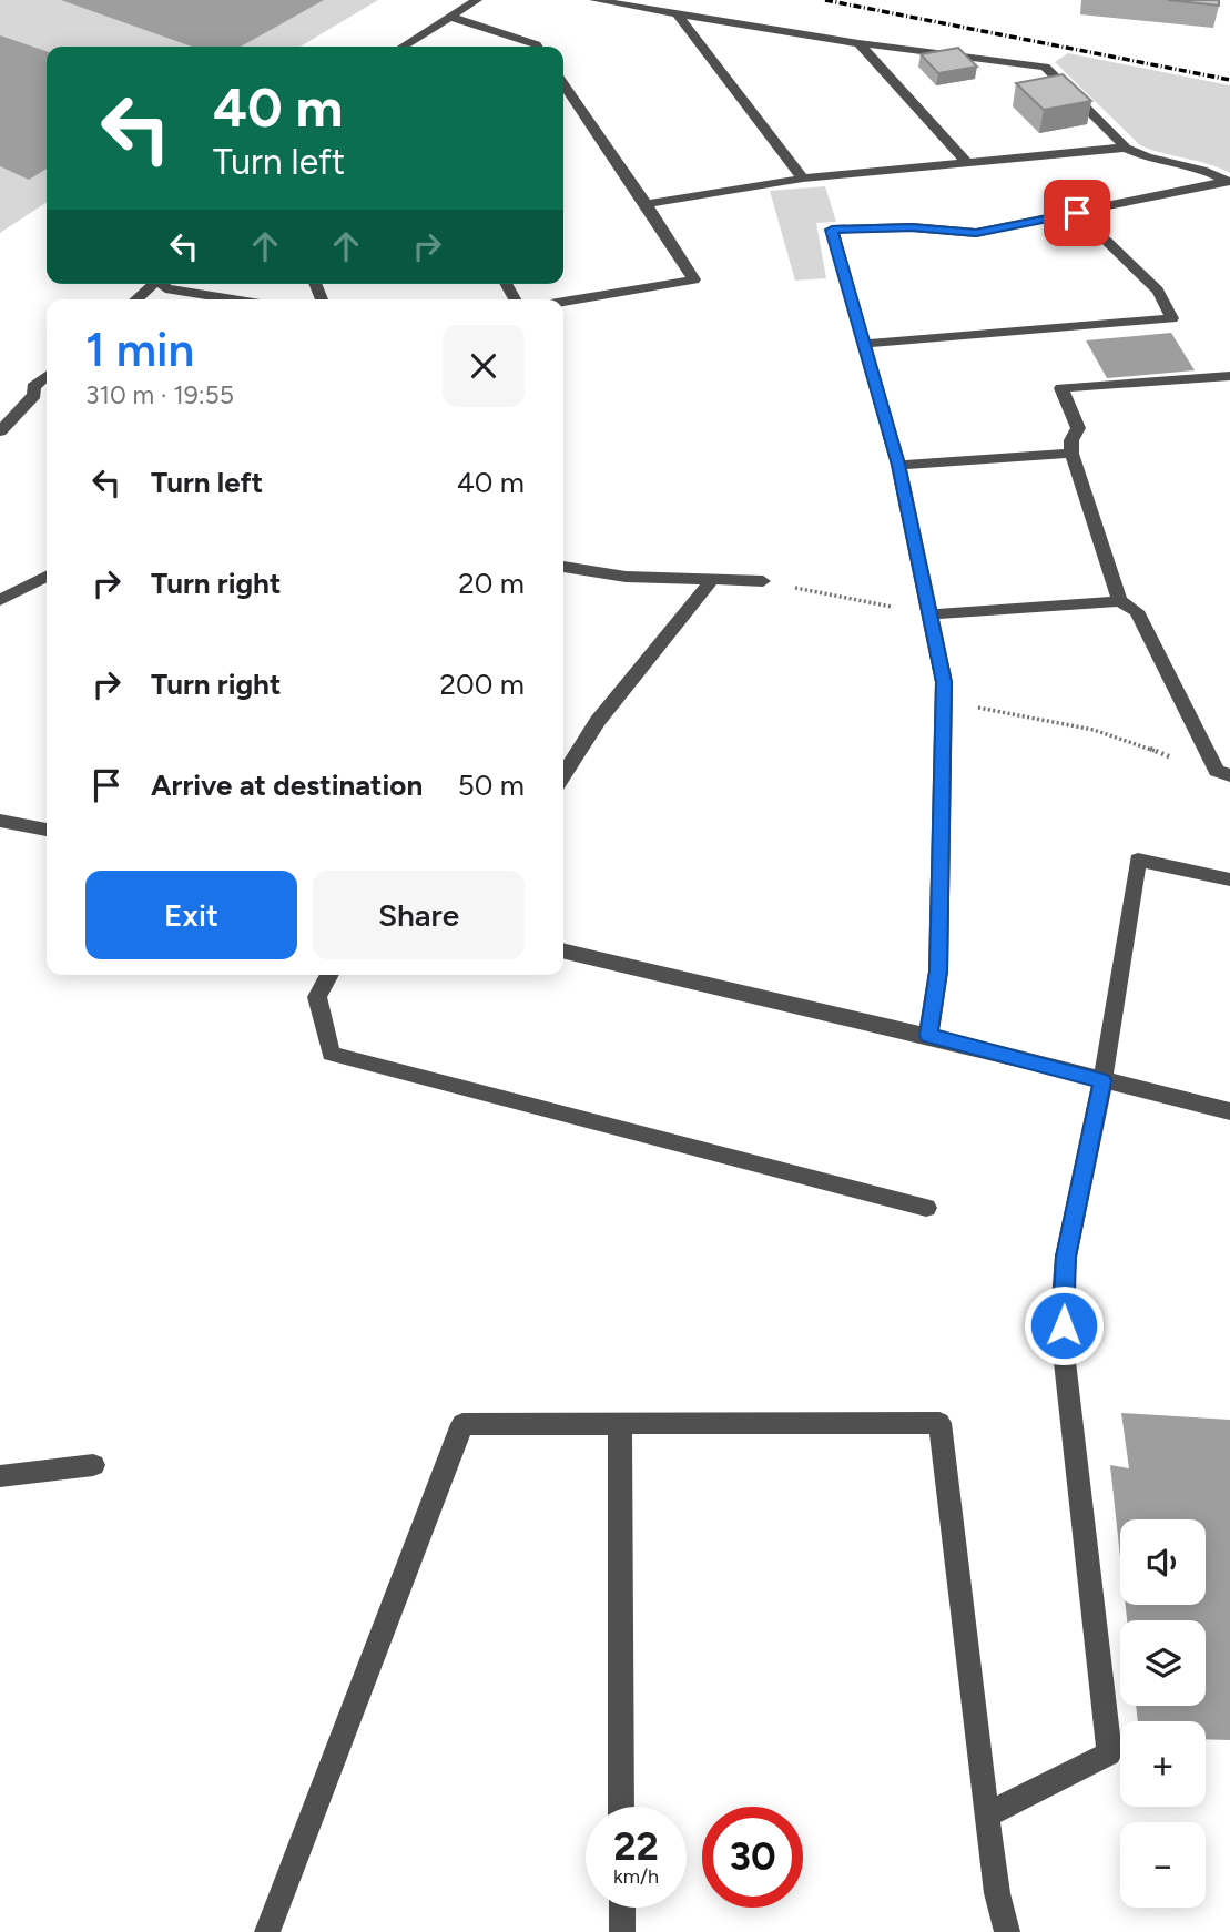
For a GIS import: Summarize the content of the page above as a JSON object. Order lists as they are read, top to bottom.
{
  "page": {
    "turn": ["40 m", "Turn left"],
    "heading": ["1 min", "310 m · 19:55"],
    "list": [
      {
        "name": "Turn left",
        "value": "40 m"
      },
      {
        "name": "Turn right",
        "value": "20 m"
      },
      {
        "name": "Turn right",
        "value": "200 m"
      },
      {
        "name": "Arrive at destination",
        "value": "50 m"
      }
    ],
    "buttons": ["Exit", "Share"],
    "map_buttons": ["+", "−"],
    "speed": "22 km/h",
    "limit": "30"
  }
}
